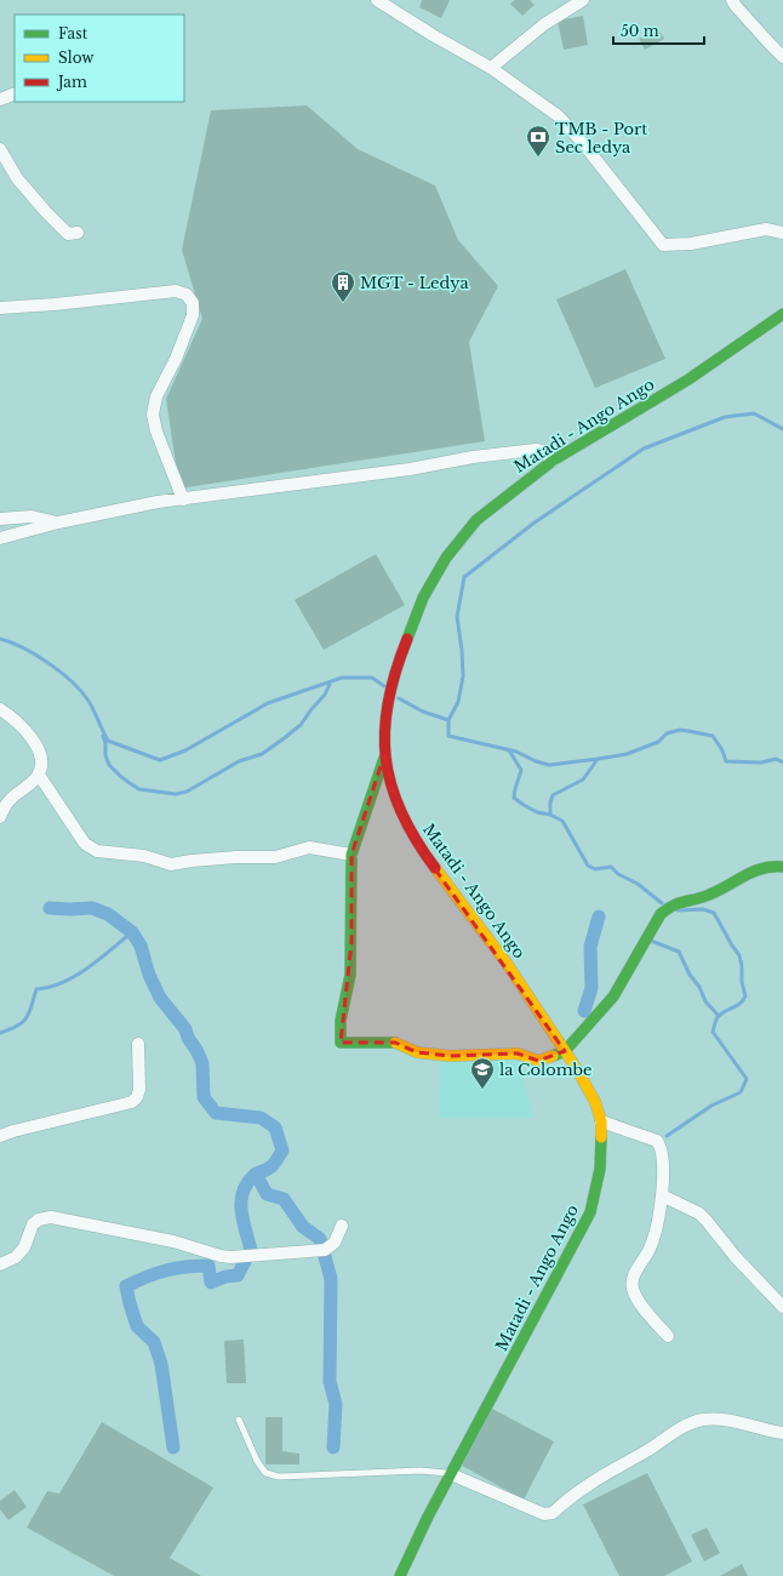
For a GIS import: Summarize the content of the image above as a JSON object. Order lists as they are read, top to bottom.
{
  "streets": {
    "main road": ["Matadi - Ango Ango"]
  },
  "places": {
    "bank": ["TMB - Port Sec ledya"],
    "building": ["MGT - Ledya"],
    "school or university": ["la Colombe"]
  },
  "legend": ["Fast", "Slow", "Jam"],
  "scale_bar": "50 m"
}
